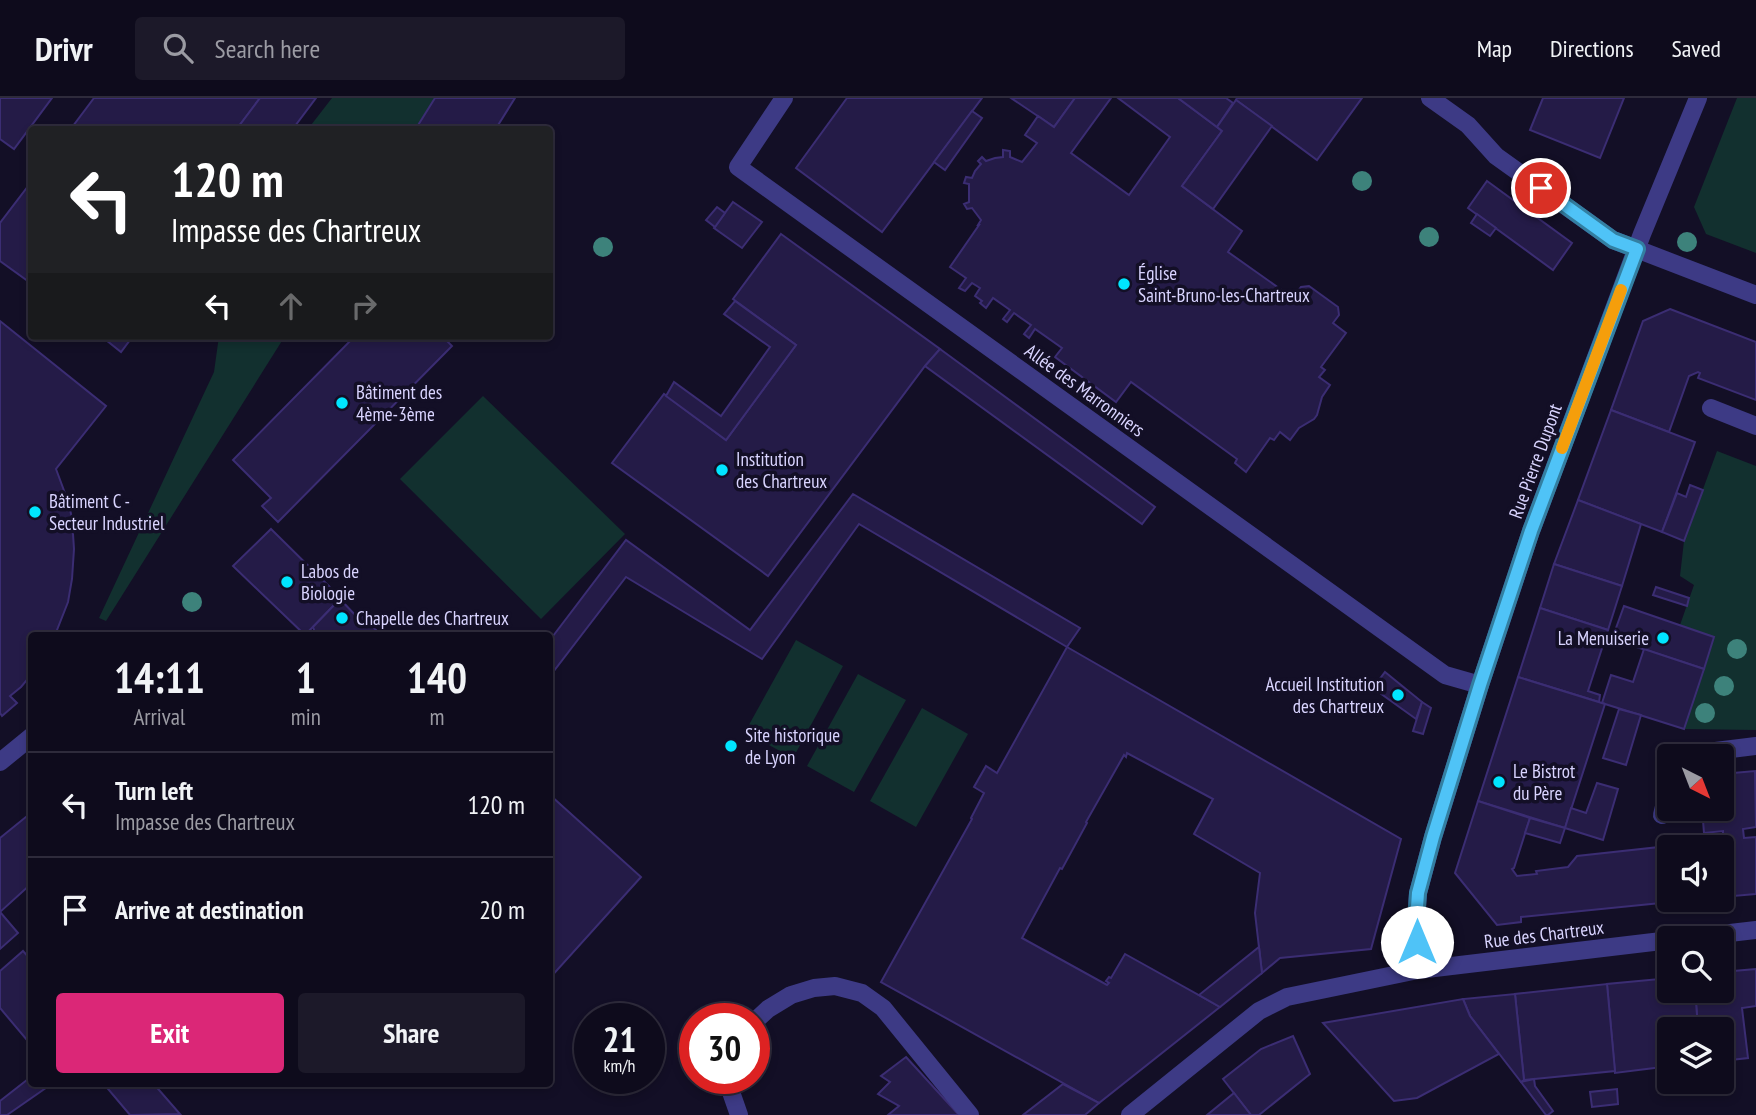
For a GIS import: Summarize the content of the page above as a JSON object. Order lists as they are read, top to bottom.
{
  "streets": {
    "street": ["Allée des Marronniers", "Rue Pierre Dupont", "Rue des Chartreux"]
  },
  "crossings": [
    ["Allée des Marronniers", "Rue Pierre Dupont"],
    ["Rue Pierre Dupont", "Rue des Chartreux"]
  ],
  "places": [
    "Église Saint-Bruno-les-Chartreux",
    "Bâtiment des 4ème-3ème",
    "Institution des Chartreux",
    "Bâtiment C - Secteur Industriel",
    "Labos de Biologie",
    "Chapelle des Chartreux",
    "La Menuiserie",
    "Accueil Institution des Chartreux",
    "Site historique de Lyon",
    "Le Bistrot du Père"
  ],
  "north": "bottom right",
  "page": {
    "header": "Drivr",
    "search": "Search here",
    "nav": ["Map", "Directions", "Saved"],
    "turn": ["120 m", "Impasse des Chartreux"],
    "eta": [
      "14:11",
      "Arrival",
      "1",
      "min",
      "140",
      "m"
    ],
    "list": [
      {
        "name": "Turn left",
        "note": "Impasse des Chartreux",
        "value": "120 m"
      },
      {
        "name": "Arrive at destination",
        "value": "20 m"
      }
    ],
    "buttons": ["Exit", "Share"],
    "speed": "21 km/h",
    "limit": "30"
  }
}
